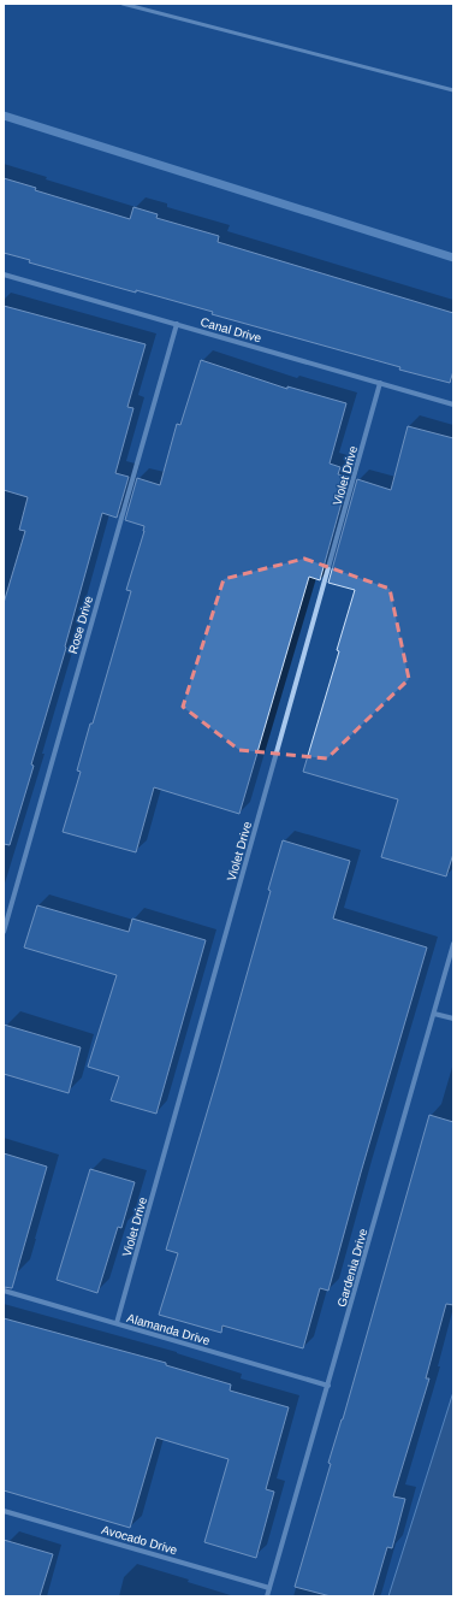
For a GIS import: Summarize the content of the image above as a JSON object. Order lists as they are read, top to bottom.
{
  "streets": {
    "street": [
      "Canal Drive",
      "Violet Drive",
      "Rose Drive",
      "Gardenia Drive",
      "Alamanda Drive",
      "Avocado Drive"
    ]
  },
  "crossings": [
    ["Canal Drive", "Violet Drive"],
    ["Canal Drive", "Rose Drive"],
    ["Violet Drive", "Alamanda Drive"],
    ["Gardenia Drive", "Alamanda Drive"],
    ["Gardenia Drive", "Avocado Drive"]
  ]
}
